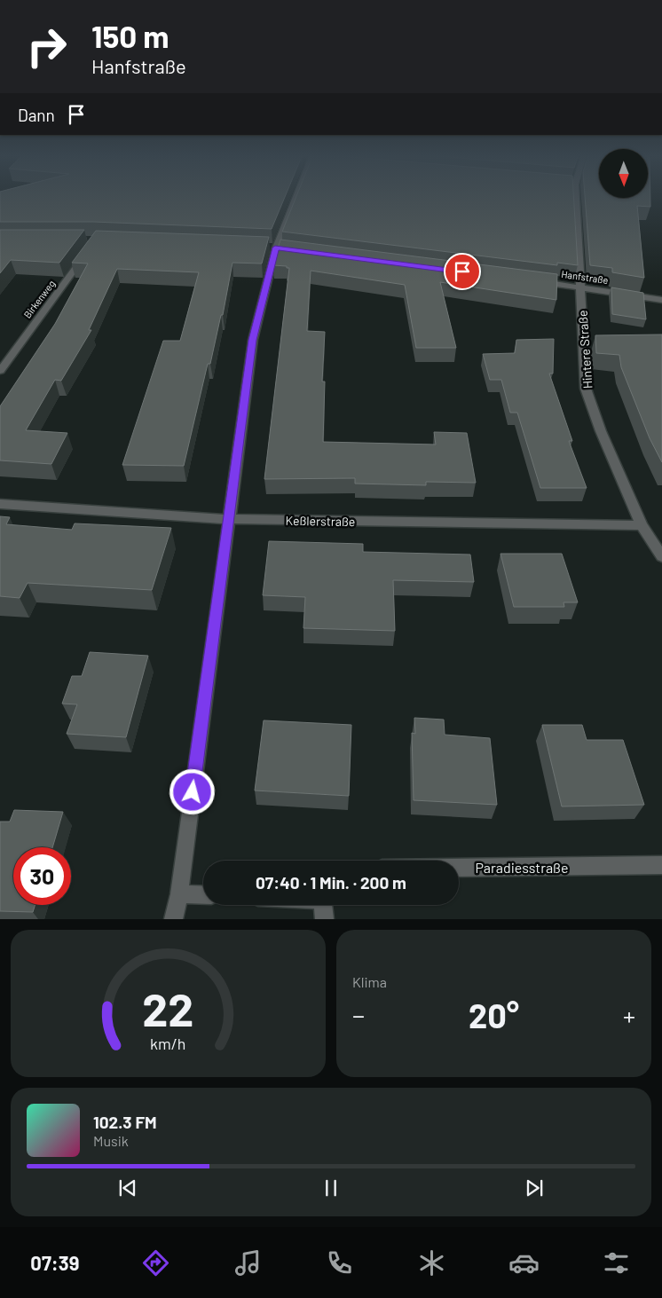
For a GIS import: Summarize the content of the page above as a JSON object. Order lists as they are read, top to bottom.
{
  "streets": {
    "street": [
      "Hanfstraße",
      "Birkenweg",
      "Hintere Straße",
      "Keßlerstraße",
      "Paradiesstraße"
    ]
  },
  "crossings": [
    ["Hanfstraße", "Hintere Straße"],
    ["Hintere Straße", "Keßlerstraße"]
  ],
  "north": "bottom",
  "page": {
    "turn": ["150 m", "Hanfstraße"],
    "then": "Dann",
    "limit": "30",
    "trip": "07:40 · 1 Min. · 200 m",
    "tile": "Klima",
    "heat": ["−", "20°", "+"],
    "song": ["102.3 FM", "Musik"],
    "tabs": "07:39",
    "gauge": ["22", "km/h"]
  }
}
